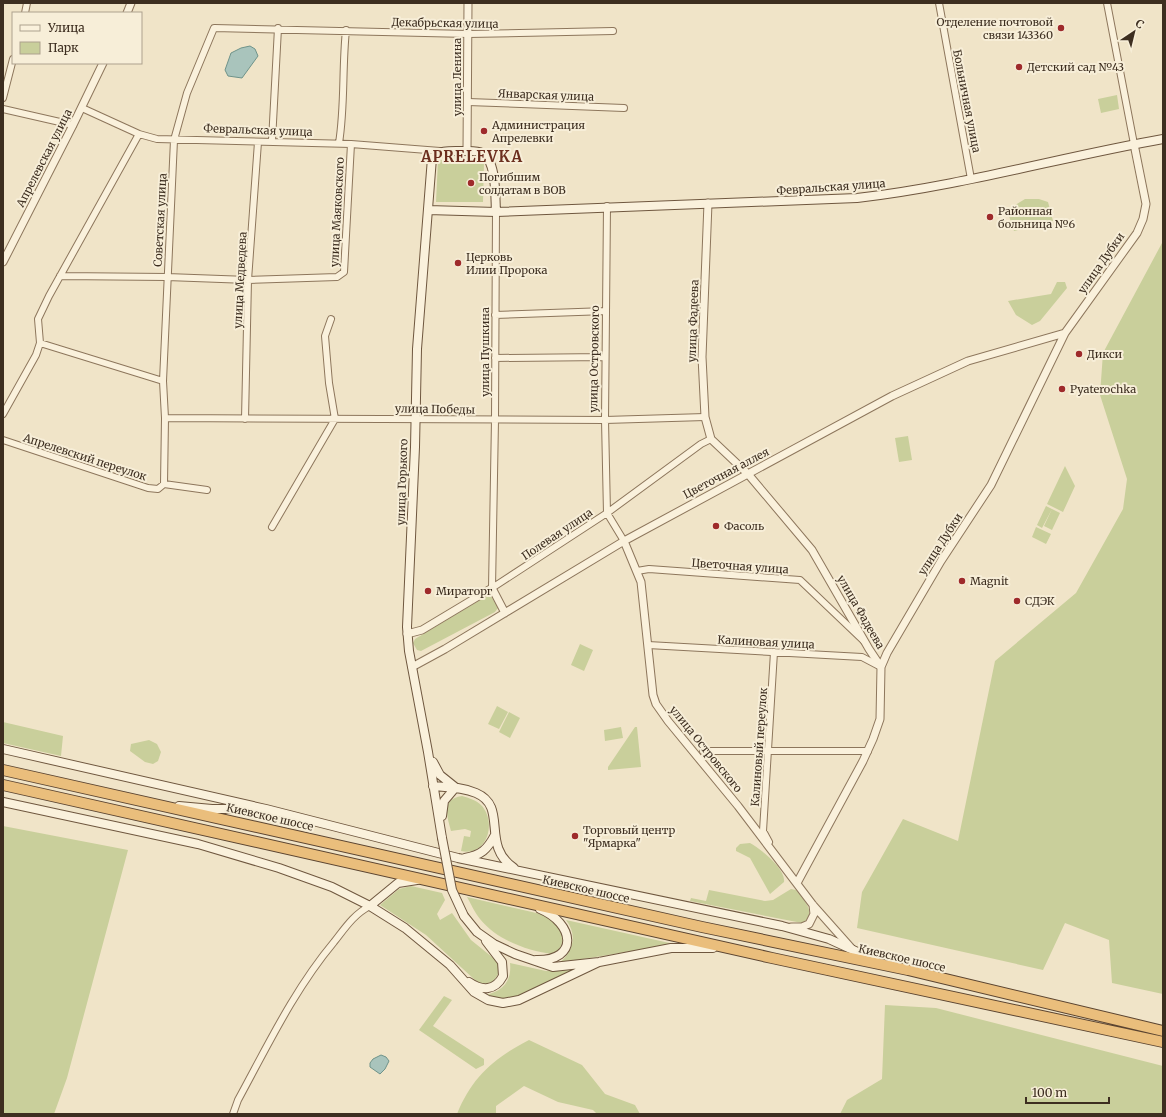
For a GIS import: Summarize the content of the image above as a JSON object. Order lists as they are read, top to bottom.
{
  "streets": {
    "highway": ["Киевское шоссе"],
    "main road": ["Февральская улица", "улица Горького"],
    "street": [
      "Декабрьская улица",
      "улица Ленина",
      "Январская улица",
      "Больничная улица",
      "Апрелевская улица",
      "улица Маяковского",
      "Советская улица",
      "улица Дубки",
      "улица Медведева",
      "улица Фадеева",
      "улица Пушкина",
      "улица Островского",
      "улица Победы",
      "Апрелевский переулок",
      "Цветочная аллея",
      "Полевая улица",
      "Цветочная улица",
      "Калиновая улица",
      "Калиновый переулок"
    ]
  },
  "crossings": [
    ["Декабрьская улица", "улица Ленина"],
    ["Декабрьская улица", "Советская улица"],
    ["улица Ленина", "Январская улица"],
    ["Больничная улица", "Февральская улица"],
    ["Февральская улица", "Апрелевская улица"],
    ["Февральская улица", "улица Маяковского"],
    ["Февральская улица", "Советская улица"],
    ["Февральская улица", "улица Дубки"],
    ["Февральская улица", "улица Медведева"],
    ["Февральская улица", "улица Фадеева"],
    ["Февральская улица", "улица Пушкина"],
    ["Февральская улица", "улица Островского"],
    ["Февральская улица", "улица Горького"],
    ["улица Маяковского", "улица Медведева"],
    ["Советская улица", "улица Победы"],
    ["Советская улица", "Апрелевский переулок"],
    ["улица Дубки", "улица Фадеева"],
    ["улица Дубки", "улица Островского"],
    ["улица Дубки", "Цветочная аллея"],
    ["улица Дубки", "Калиновая улица"],
    ["улица Медведева", "улица Победы"],
    ["улица Фадеева", "улица Победы"],
    ["улица Фадеева", "Цветочная аллея"],
    ["улица Фадеева", "Полевая улица"],
    ["улица Фадеева", "Цветочная улица"],
    ["улица Фадеева", "Калиновая улица"],
    ["улица Пушкина", "улица Победы"],
    ["улица Пушкина", "Полевая улица"],
    ["улица Островского", "улица Победы"],
    ["улица Островского", "Цветочная аллея"],
    ["улица Островского", "Полевая улица"],
    ["улица Островского", "Цветочная улица"],
    ["улица Островского", "Калиновая улица"],
    ["улица Победы", "улица Горького"],
    ["Цветочная аллея", "улица Горького"],
    ["улица Горького", "Полевая улица"],
    ["Калиновая улица", "Калиновый переулок"]
  ],
  "districts": ["APRELEVKA"],
  "places": [
    "Отделение почтовой связи 143360",
    "Детский сад №43",
    "Администрация Апрелевки",
    "Погибшим солдатам в ВОВ",
    "Районная больница №6",
    "Церковь Илии Пророка",
    "Дикси",
    "Pyaterochka",
    "Фасоль",
    "Magnit",
    "Мираторг",
    "СДЭК",
    "Торговый центр \"Ярмарка\""
  ],
  "legend": ["Улица", "Парк"],
  "scale_bar": "100 m",
  "north": "top right"
}
